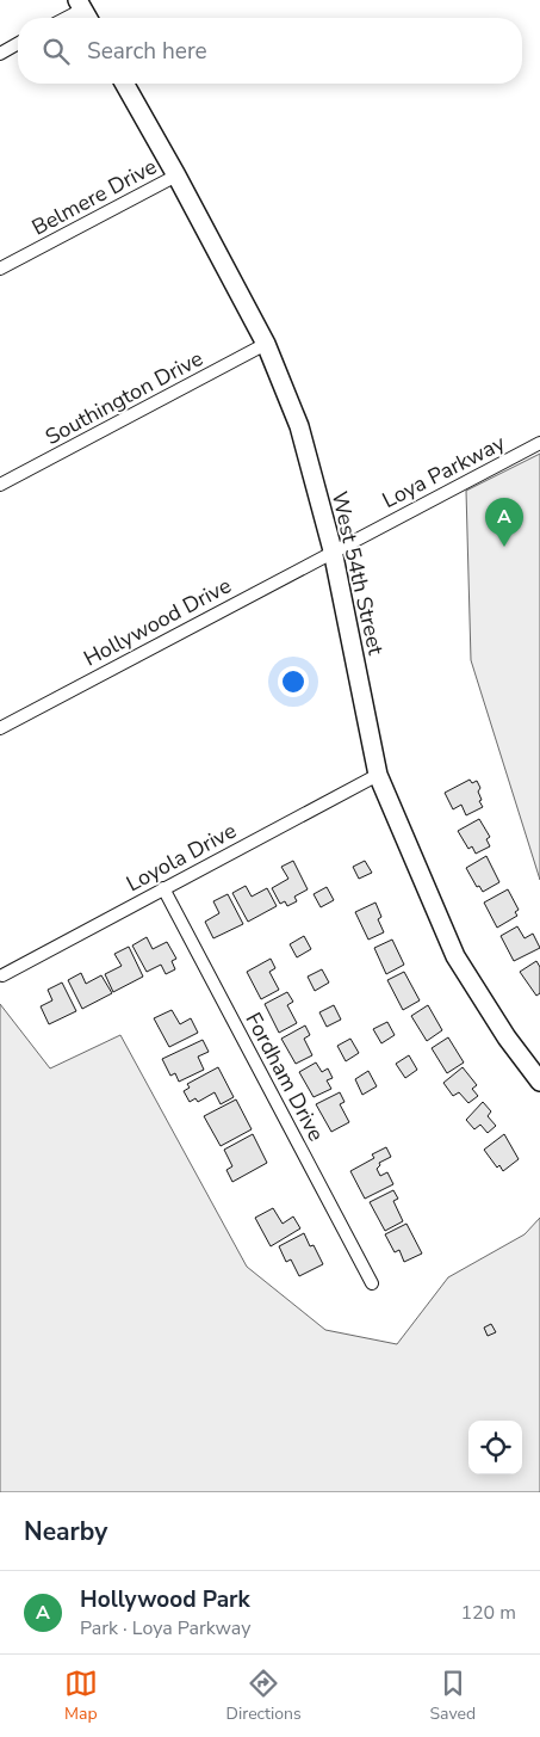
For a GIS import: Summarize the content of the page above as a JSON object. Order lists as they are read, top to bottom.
{
  "streets": {
    "street": [
      "Belmere Drive",
      "Southington Drive",
      "Loya Parkway",
      "West 54th Street",
      "Hollywood Drive",
      "Loyola Drive",
      "Fordham Drive"
    ]
  },
  "crossings": [
    ["Belmere Drive", "West 54th Street"],
    ["Southington Drive", "West 54th Street"],
    ["Loya Parkway", "West 54th Street"],
    ["Loya Parkway", "Hollywood Drive"],
    ["West 54th Street", "Hollywood Drive"],
    ["West 54th Street", "Loyola Drive"],
    ["Loyola Drive", "Fordham Drive"]
  ],
  "page": {
    "search": "Search here",
    "pins": "A",
    "heading": "Nearby",
    "list": [
      {
        "mark": "A",
        "name": "Hollywood Park",
        "note": "Park · Loya Parkway",
        "value": "120 m"
      }
    ],
    "nav": ["Map", "Directions", "Saved"]
  }
}
